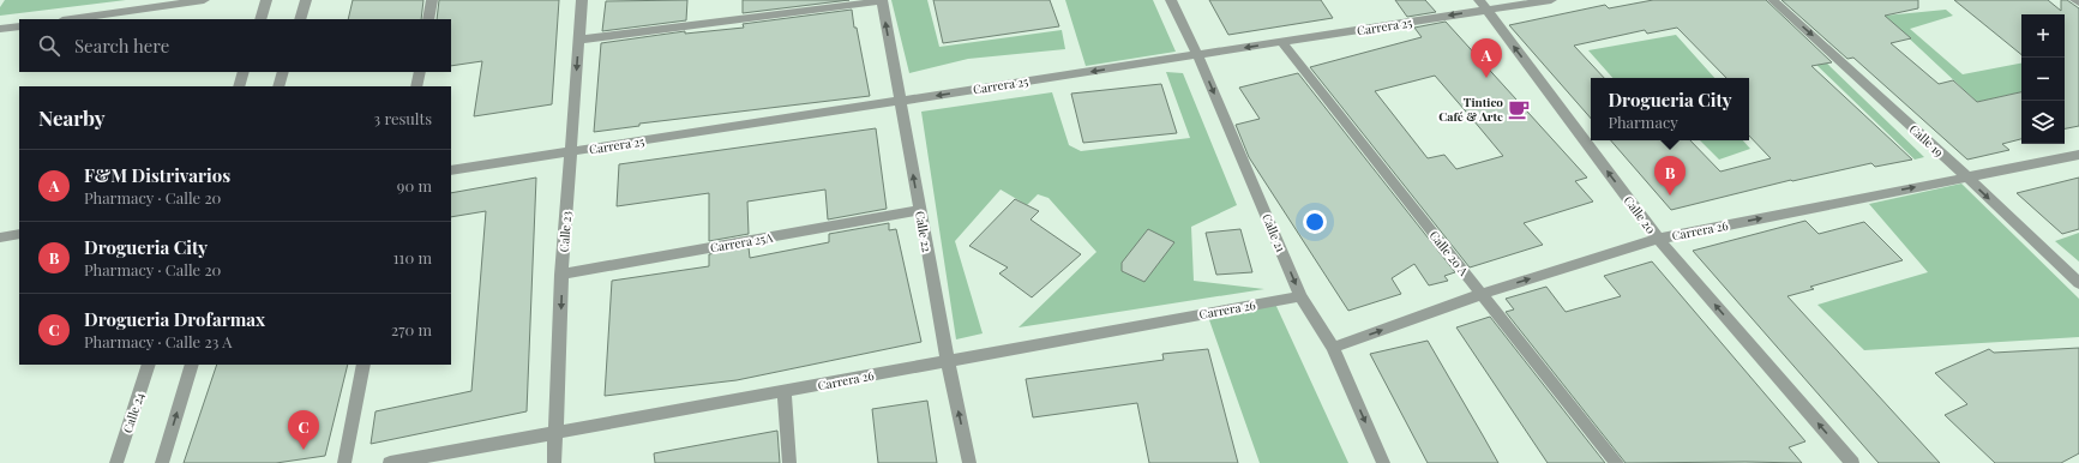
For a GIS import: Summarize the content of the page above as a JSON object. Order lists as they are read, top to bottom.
{
  "streets": {
    "street": [
      "Carrera 25",
      "Calle 19",
      "Calle 20",
      "Carrera 26",
      "Calle 23",
      "Calle 22",
      "Calle 21",
      "Carrera 25A",
      "Calle 20 A",
      "Calle 24"
    ]
  },
  "crossings": [
    ["Carrera 25", "Calle 20"],
    ["Carrera 25", "Calle 23"],
    ["Carrera 25", "Calle 22"],
    ["Carrera 25", "Calle 21"],
    ["Carrera 25", "Calle 20 A"],
    ["Calle 19", "Carrera 26"],
    ["Calle 20", "Carrera 26"],
    ["Carrera 26", "Calle 23"],
    ["Carrera 26", "Calle 22"],
    ["Carrera 26", "Calle 21"],
    ["Carrera 26", "Calle 20 A"],
    ["Calle 23", "Carrera 25A"],
    ["Calle 22", "Carrera 25A"]
  ],
  "one_way": [
    "Carrera 25",
    "Calle 19",
    "Calle 20",
    "Carrera 26",
    "Calle 23",
    "Calle 22",
    "Calle 21"
  ],
  "places": {
    "cafe": ["Tintico Café & Arte"]
  },
  "page": {
    "map_buttons": ["+", "−"],
    "search": "Search here",
    "pins": ["A", "B", "C"],
    "popup": ["Drogueria City", "Pharmacy"],
    "heading": ["Nearby", "3 results"],
    "list": [
      {
        "mark": "A",
        "name": "F&M Distrivarios",
        "note": "Pharmacy · Calle 20",
        "value": "90 m"
      },
      {
        "mark": "B",
        "name": "Drogueria City",
        "note": "Pharmacy · Calle 20",
        "value": "110 m"
      },
      {
        "mark": "C",
        "name": "Drogueria Drofarmax",
        "note": "Pharmacy · Calle 23 A",
        "value": "270 m"
      }
    ]
  }
}
